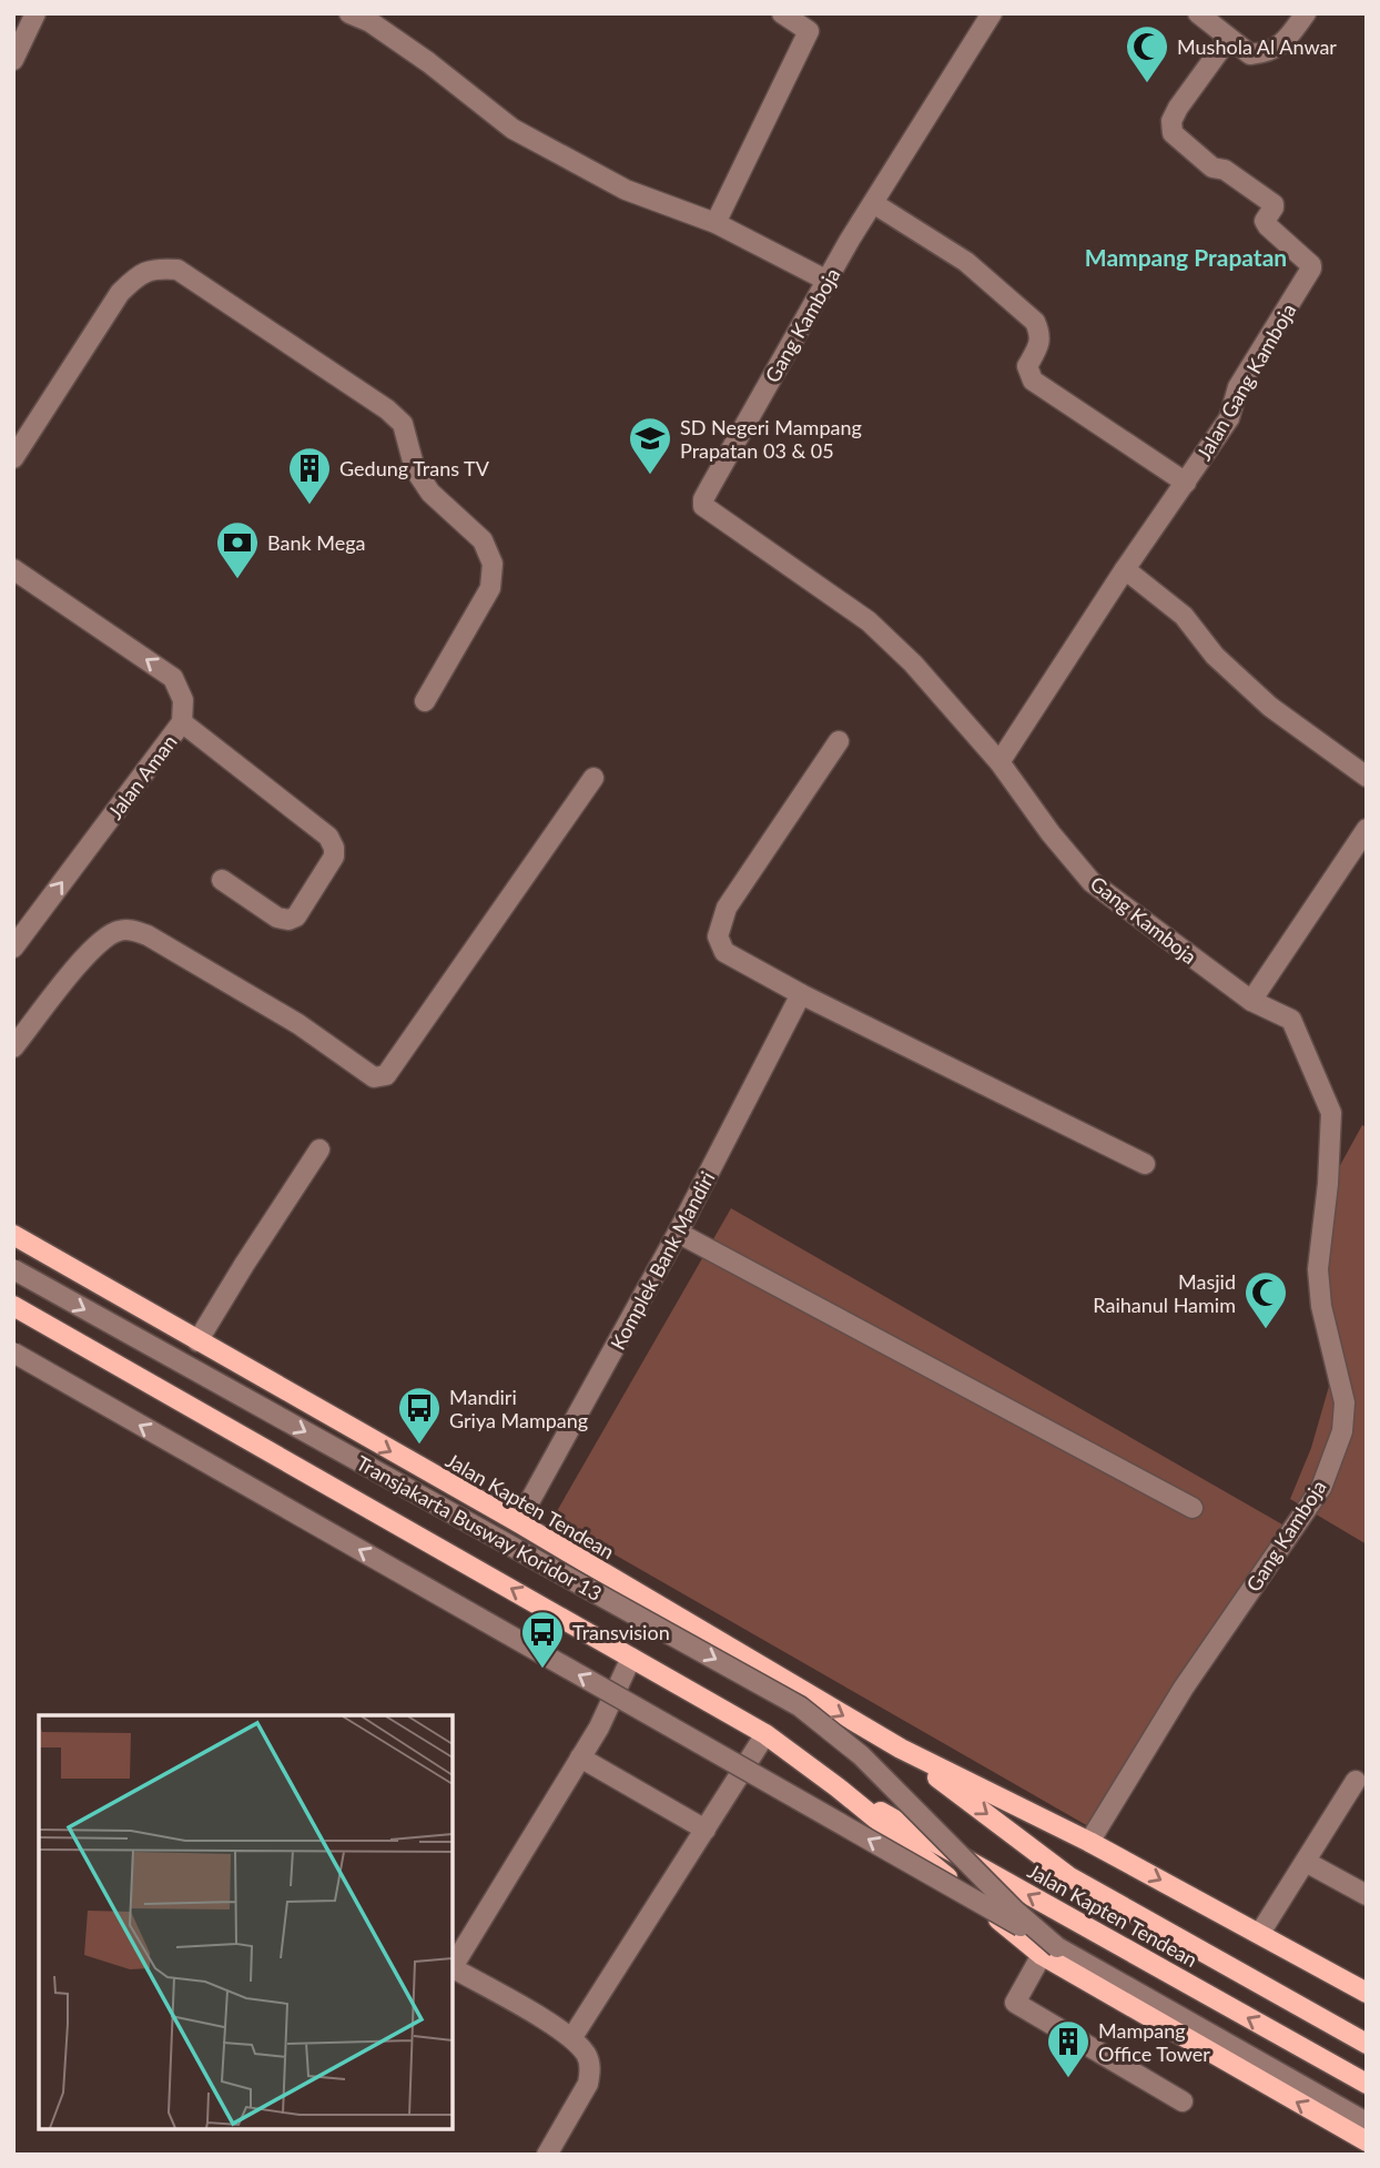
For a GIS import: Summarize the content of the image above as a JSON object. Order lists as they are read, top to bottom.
{
  "streets": {
    "main road": ["Jalan Kapten Tendean"],
    "street": [
      "Gang Kamboja",
      "Jalan Gang Kamboja",
      "Jalan Aman",
      "Komplek Bank Mandiri",
      "Transjakarta Busway Koridor 13"
    ]
  },
  "crossings": [
    ["Gang Kamboja", "Jalan Gang Kamboja"],
    ["Gang Kamboja", "Jalan Kapten Tendean"],
    ["Komplek Bank Mandiri", "Jalan Kapten Tendean"],
    ["Jalan Kapten Tendean", "Transjakarta Busway Koridor 13"]
  ],
  "districts": ["Mampang Prapatan"],
  "places": {
    "mosque": ["Mushola Al Anwar", "Masjid Raihanul Hamim"],
    "school or university": ["SD Negeri Mampang Prapatan 03 & 05"],
    "building": ["Gedung Trans TV", "Mampang Office Tower"],
    "bank": ["Bank Mega"],
    "bus stop": ["Mandiri Griya Mampang", "Transvision"]
  }
}
